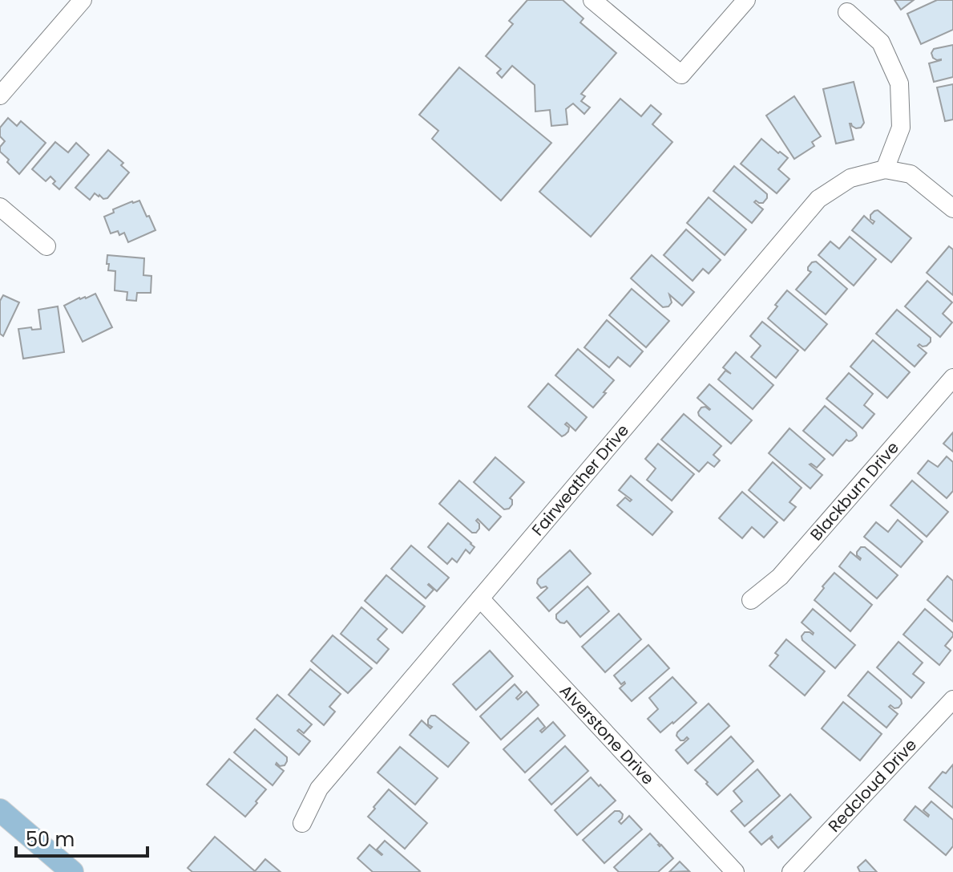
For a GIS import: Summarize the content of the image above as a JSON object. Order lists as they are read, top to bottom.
{
  "streets": {
    "street": [
      "Fairweather Drive",
      "Blackburn Drive",
      "Alverstone Drive",
      "Redcloud Drive"
    ]
  },
  "crossings": [
    ["Fairweather Drive", "Alverstone Drive"]
  ],
  "scale_bar": "50 m"
}
